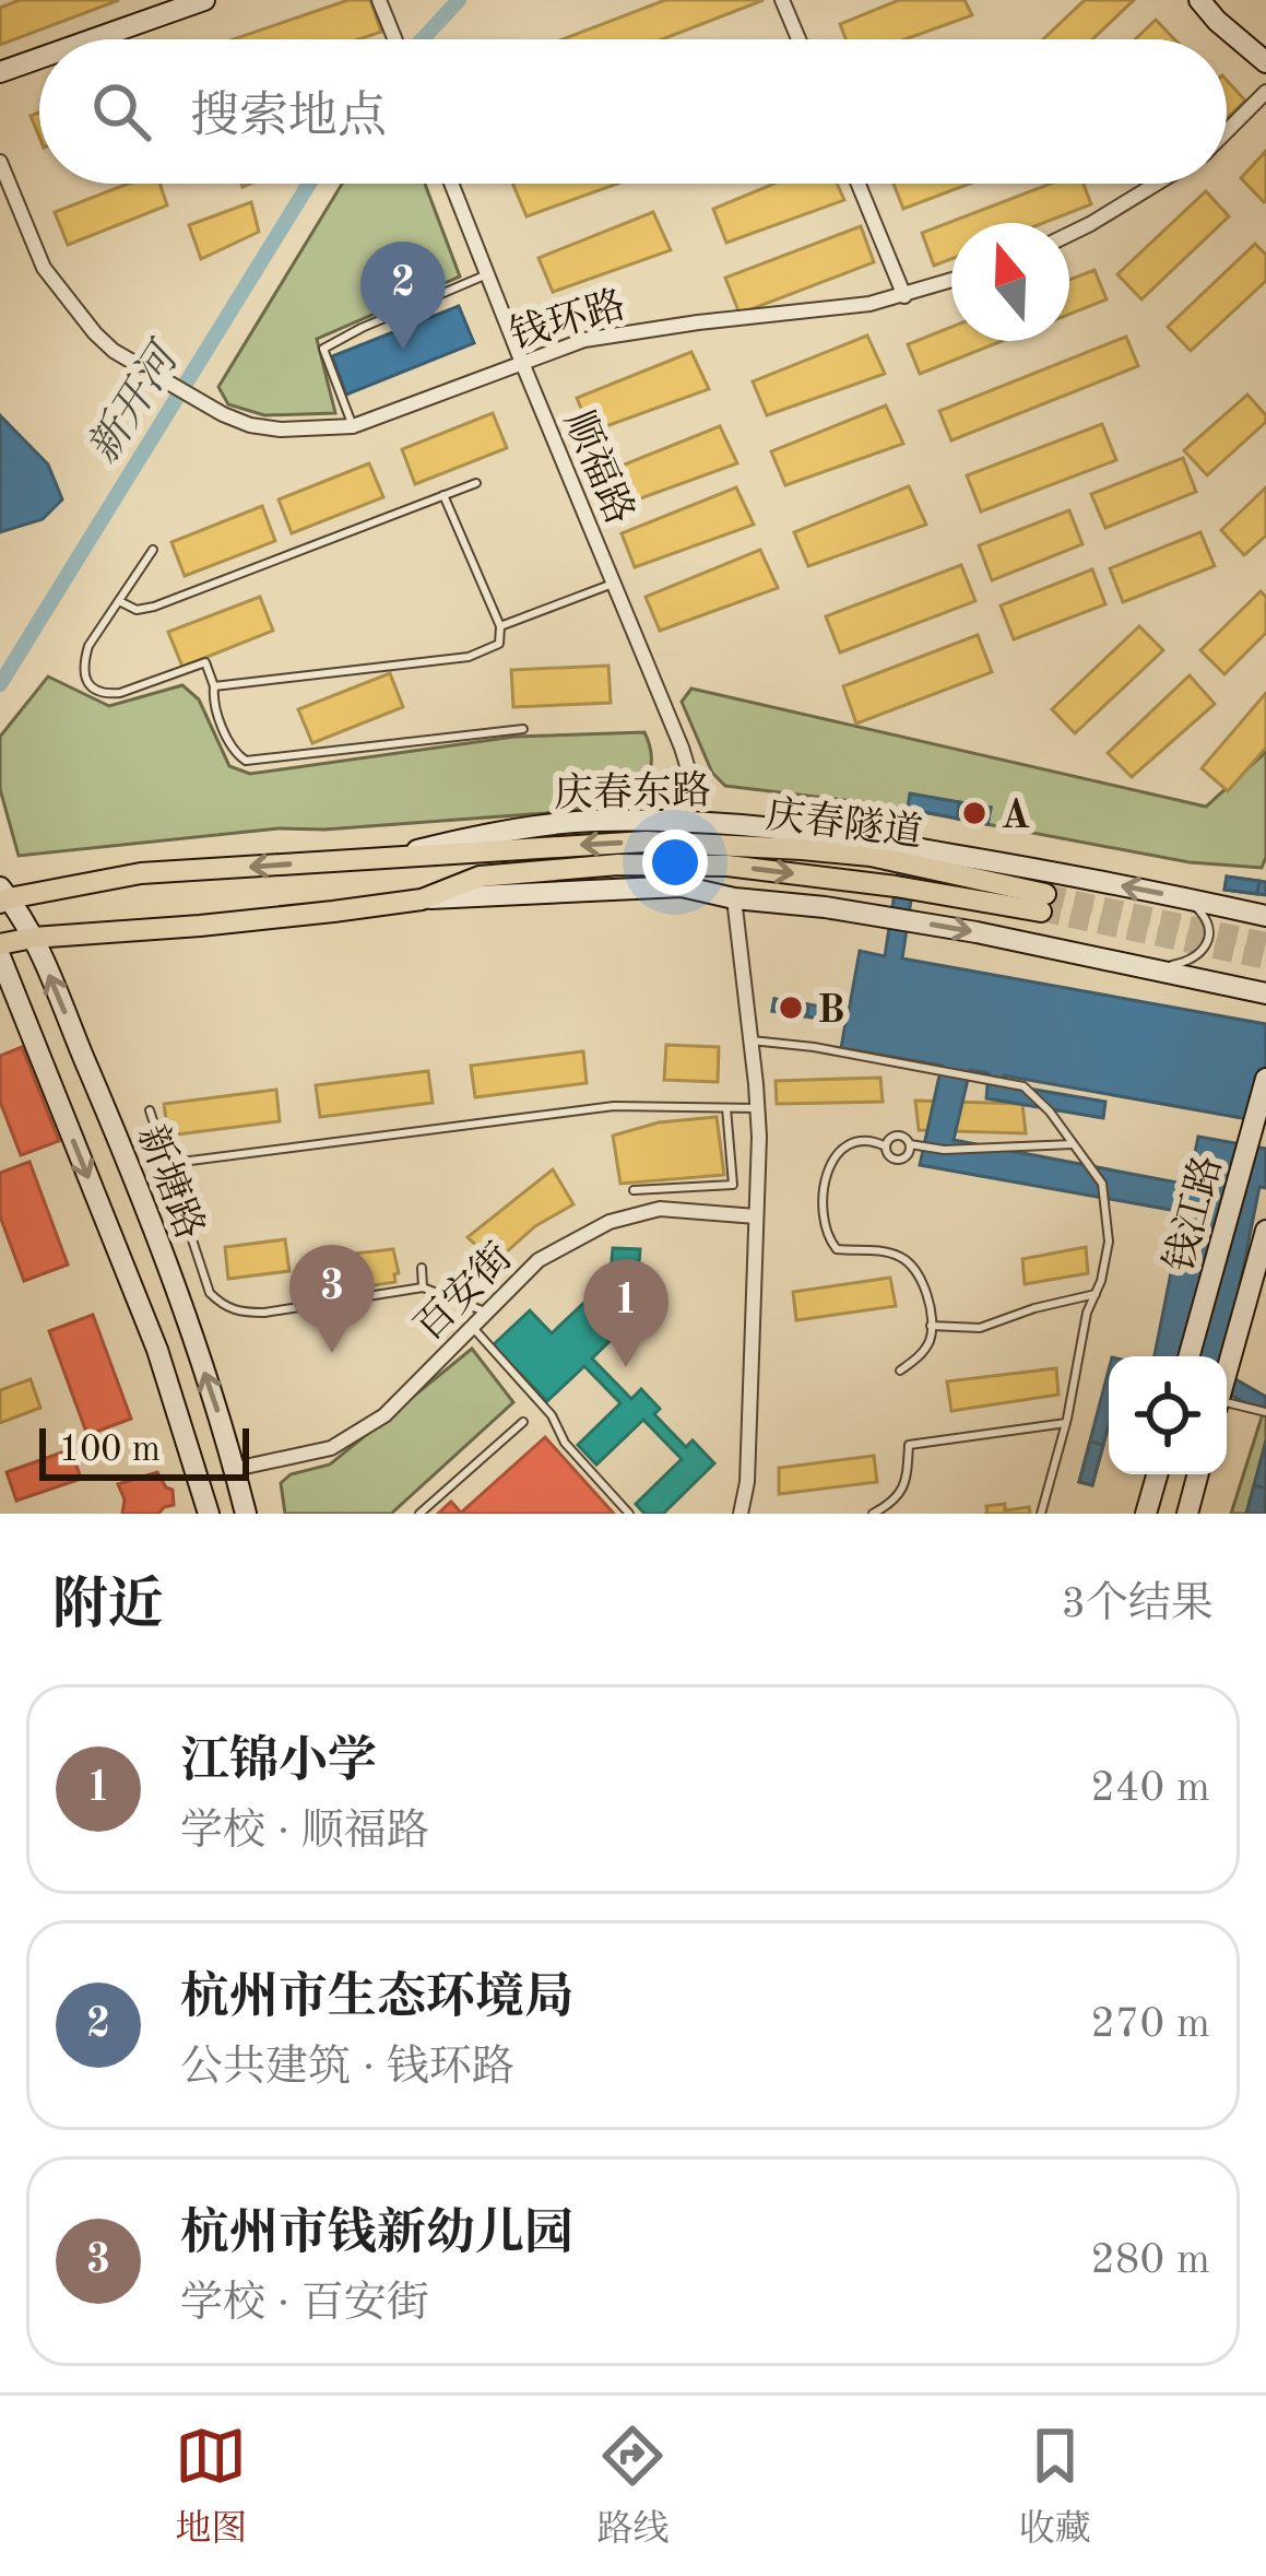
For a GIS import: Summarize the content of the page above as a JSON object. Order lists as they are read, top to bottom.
{
  "streets": {
    "main road": [
      "庆春东路",
      "庆春隧道",
      "新塘路",
      "钱江路"
    ],
    "street": ["钱环路", "顺福路", "百安街"]
  },
  "crossings": [
    ["钱环路", "顺福路"],
    ["庆春东路", "庆春隧道"],
    ["庆春东路", "新塘路"],
    ["新塘路", "百安街"]
  ],
  "water": ["新开河"],
  "places": ["A", "B"],
  "scale_bar": "100 m",
  "north": "top",
  "page": {
    "search": "搜索地点",
    "pins": ["2", "3", "1"],
    "scale": "100 m",
    "heading": ["附近", "3个结果"],
    "list": [
      {
        "mark": "1",
        "name": "江锦小学",
        "note": "学校 · 顺福路",
        "value": "240 m"
      },
      {
        "mark": "2",
        "name": "杭州市生态环境局",
        "note": "公共建筑 · 钱环路",
        "value": "270 m"
      },
      {
        "mark": "3",
        "name": "杭州市钱新幼儿园",
        "note": "学校 · 百安街",
        "value": "280 m"
      }
    ],
    "nav": ["地图", "路线", "收藏"]
  }
}
